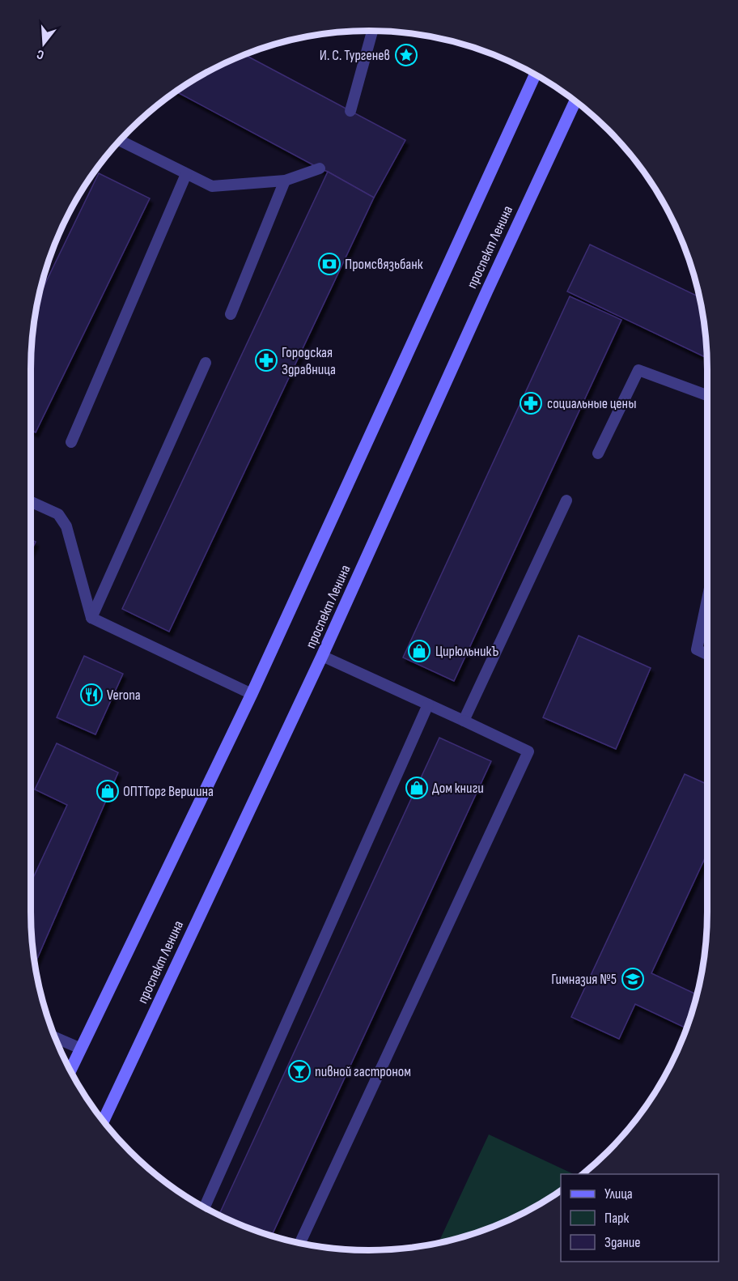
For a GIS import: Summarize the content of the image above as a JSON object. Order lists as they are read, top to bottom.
{
  "streets": {
    "main road": ["проспект Ленина"]
  },
  "places": {
    "place": ["И. С. Тургенев"],
    "bank": ["Промсвязьбанк"],
    "pharmacy": ["Городская Здравница", "социальные цены"],
    "shop": ["ЦирюльникЪ", "Дом книги", "ОПТТорг Вершина"],
    "restaurant": ["Verona"],
    "school or university": ["Гимназия №5"],
    "bar": ["пивной гастроном"]
  },
  "legend": ["Улица", "Парк", "Здание"],
  "north": "bottom"
}
